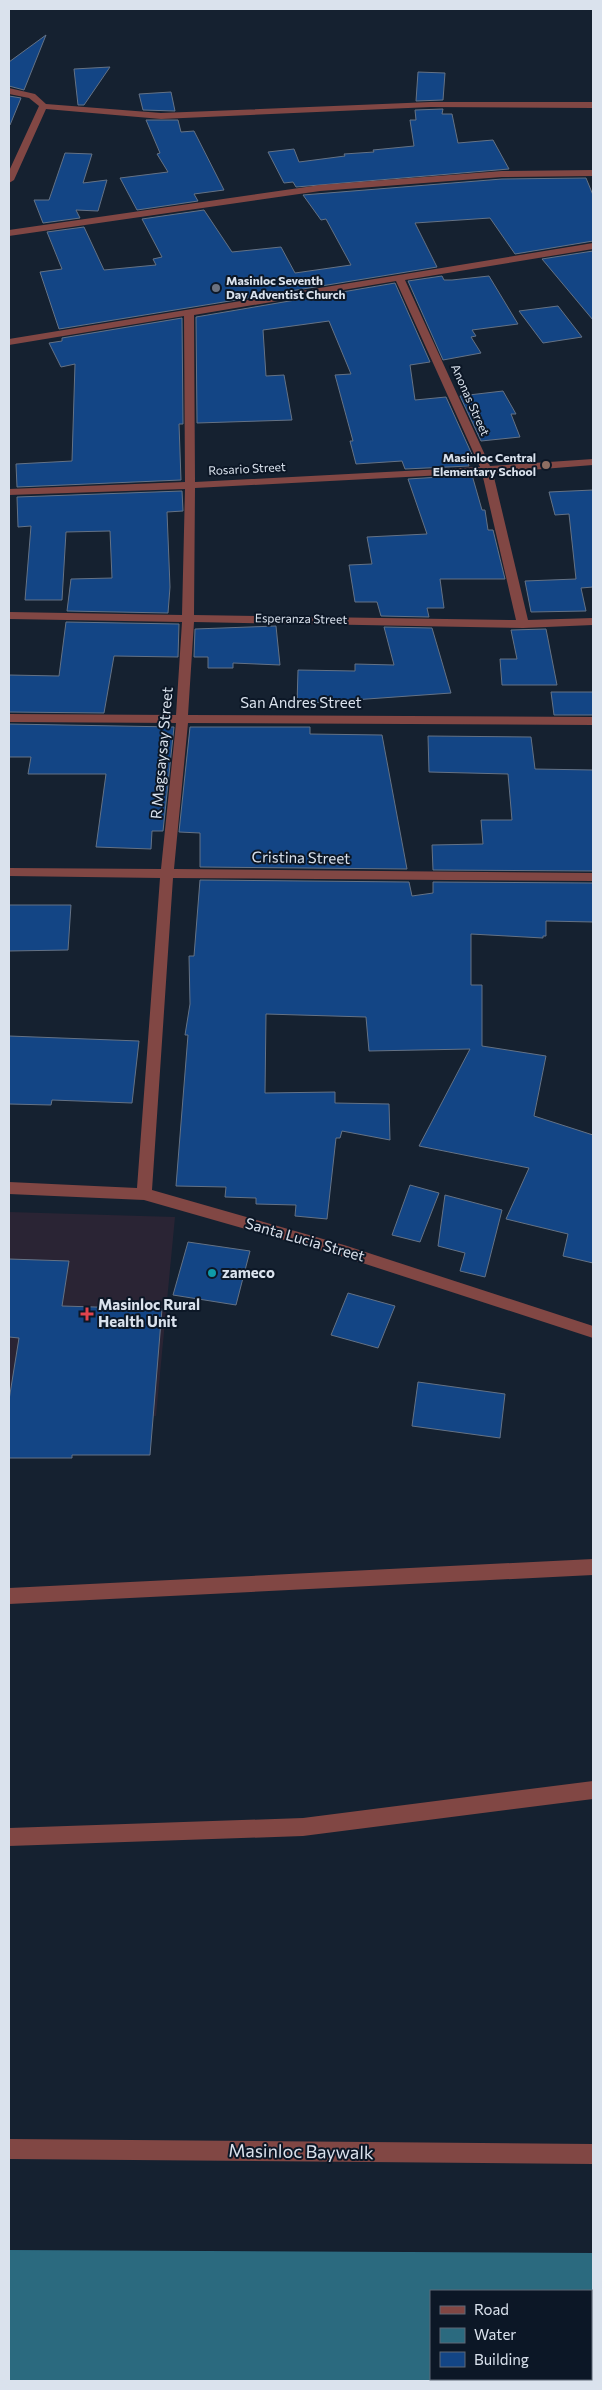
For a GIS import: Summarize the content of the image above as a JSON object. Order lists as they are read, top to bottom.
{
  "streets": {
    "street": [
      "Anonas Street",
      "Rosario Street",
      "Esperanza Street",
      "San Andres Street",
      "R Magsaysay Street",
      "Cristina Street",
      "Santa Lucia Street",
      "Masinloc Baywalk"
    ]
  },
  "crossings": [
    ["Anonas Street", "Rosario Street"],
    ["Anonas Street", "Esperanza Street"],
    ["Rosario Street", "R Magsaysay Street"],
    ["Esperanza Street", "R Magsaysay Street"],
    ["San Andres Street", "R Magsaysay Street"],
    ["R Magsaysay Street", "Cristina Street"],
    ["R Magsaysay Street", "Santa Lucia Street"]
  ],
  "places": {
    "other": ["Masinloc Seventh Day Adventist Church", "Masinloc Central Elementary School", "zameco"],
    "health": ["Masinloc Rural Health Unit"]
  },
  "legend": ["Road", "Water", "Building"]
}
